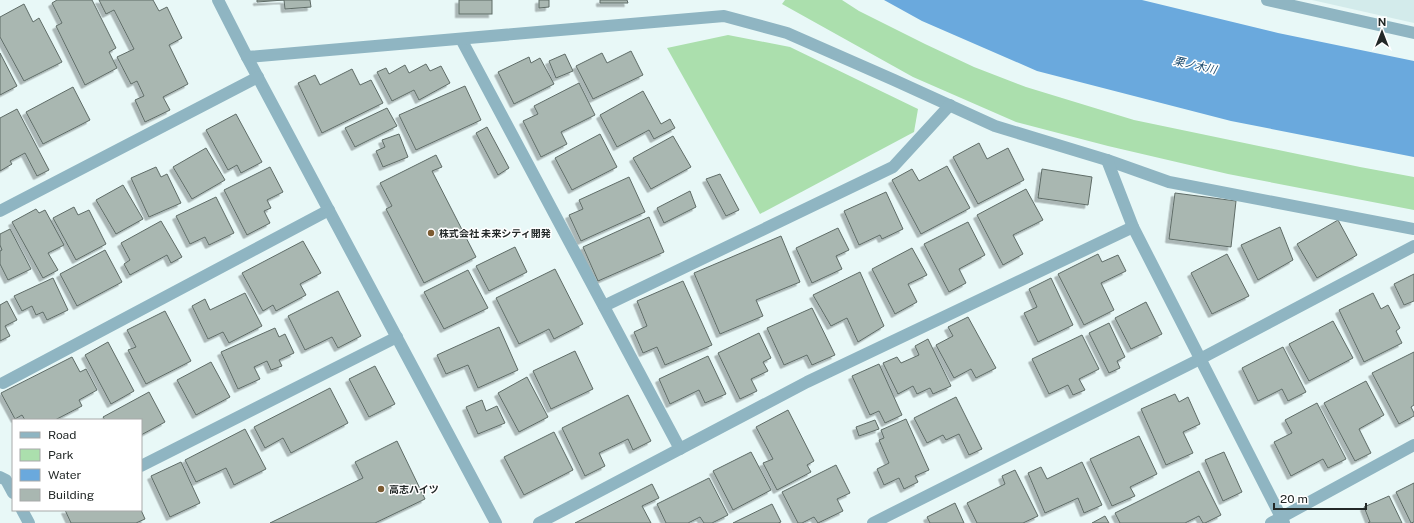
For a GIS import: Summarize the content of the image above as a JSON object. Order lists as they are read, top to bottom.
{
  "water": ["栗ノ木川"],
  "places": ["株式会社 未来シティ開発", "高志ハイツ"],
  "legend": [
    "Road",
    "Park",
    "Water",
    "Building"
  ],
  "scale_bar": "20 m",
  "north": "top"
}
